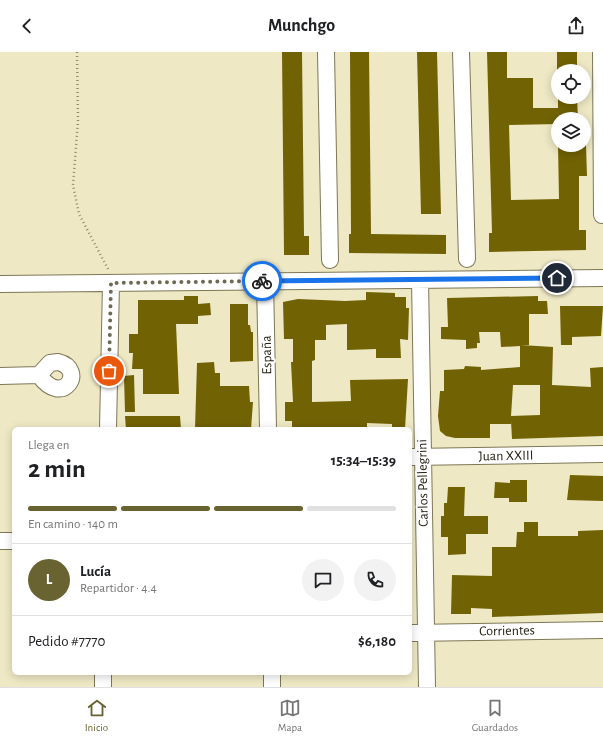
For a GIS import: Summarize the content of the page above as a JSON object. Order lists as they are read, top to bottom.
{
  "streets": {
    "street": [
      "España",
      "Juan XXIII",
      "Carlos Pellegrini",
      "Corrientes"
    ]
  },
  "crossings": [
    ["Juan XXIII", "Carlos Pellegrini"],
    ["Carlos Pellegrini", "Corrientes"]
  ],
  "page": {
    "header": "Munchgo",
    "heading": ["2 min", "Llega en", "15:34–15:39"],
    "panel": [
      "Lucía",
      "Repartidor · 4.4",
      "Pedido #7770",
      "$6,180"
    ],
    "bar": "En camino · 140 m",
    "round": "L",
    "tabs": ["Inicio", "Mapa", "Guardados"]
  }
}
